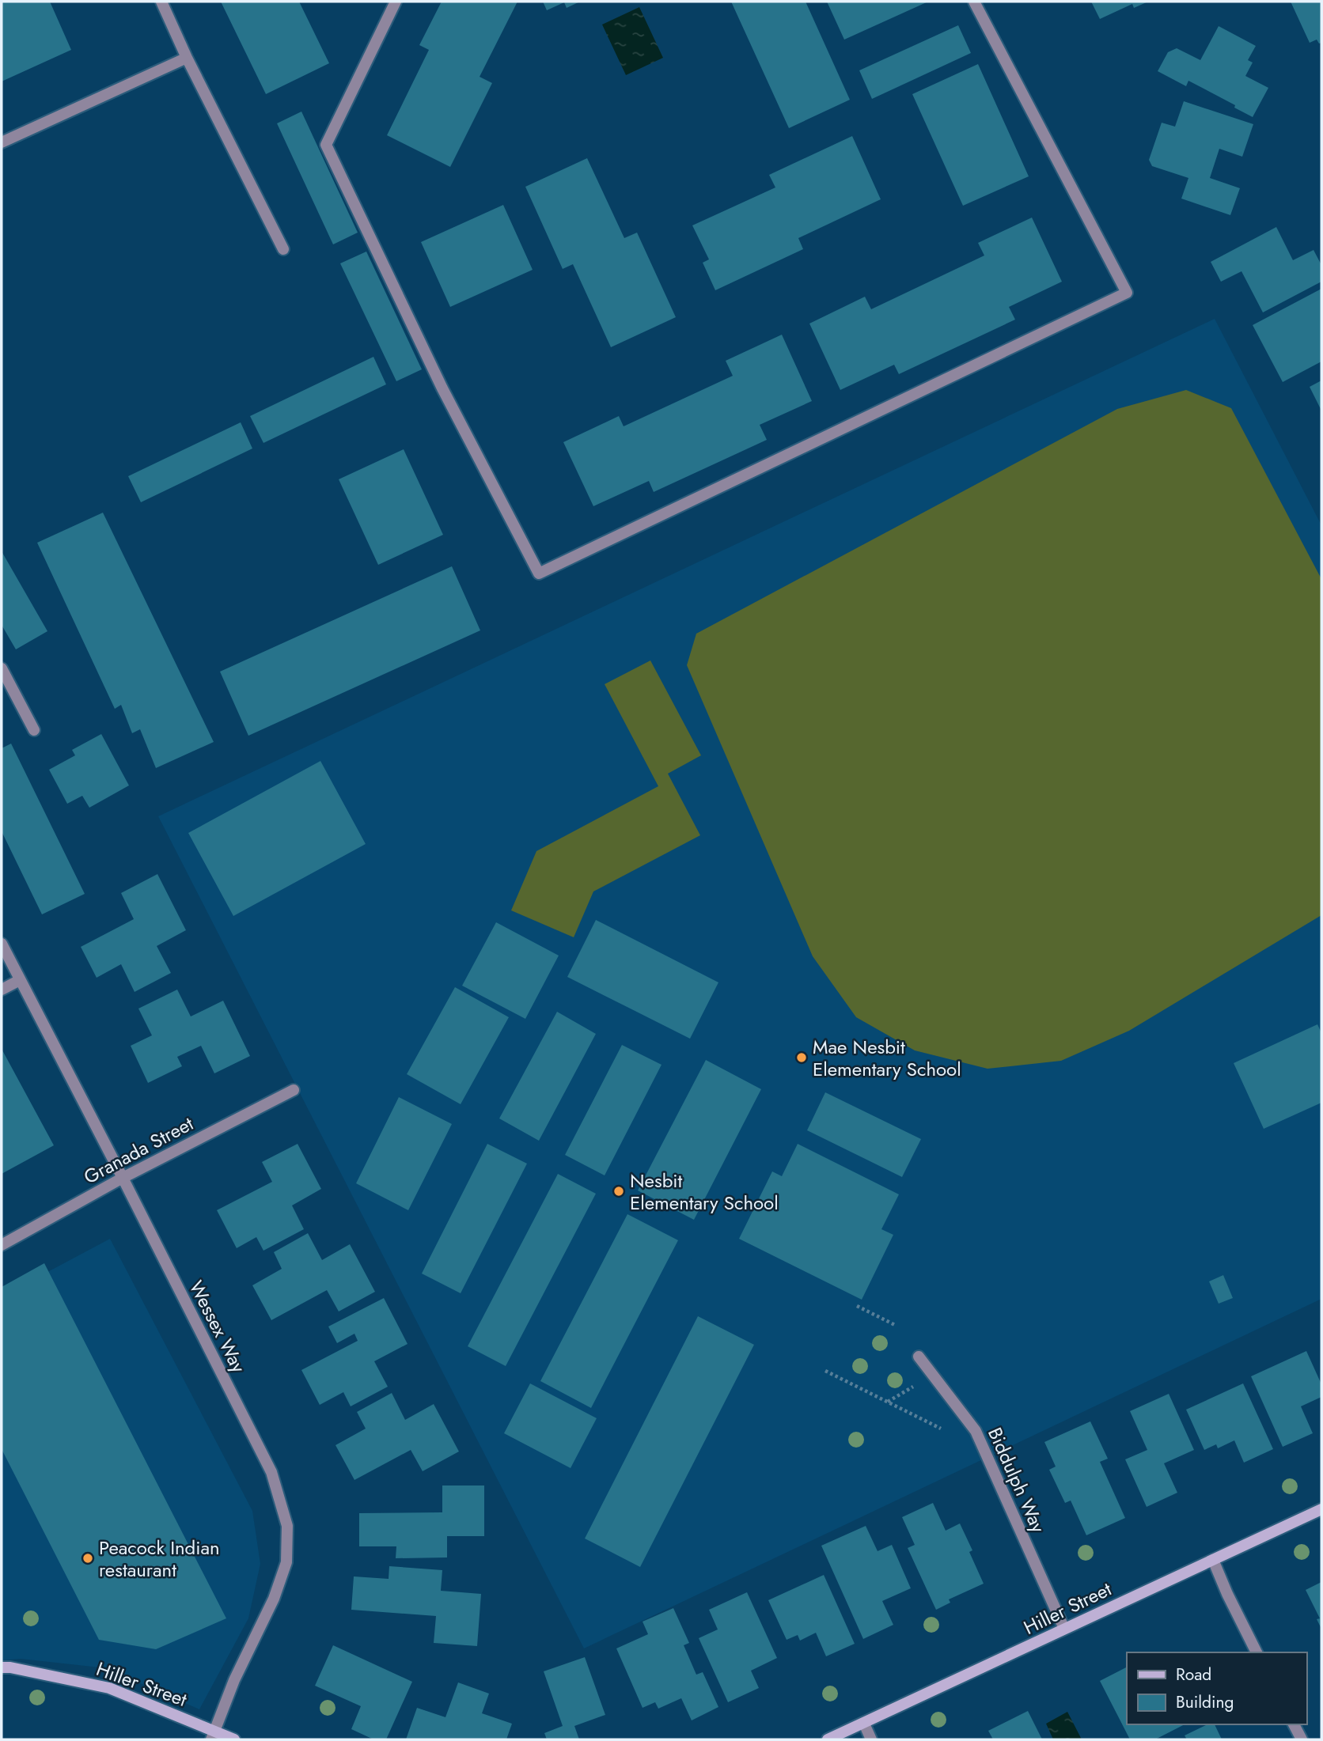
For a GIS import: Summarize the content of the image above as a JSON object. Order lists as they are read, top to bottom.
{
  "streets": {
    "street": [
      "Granada Street",
      "Wessex Way",
      "Biddulph Way",
      "Hiller Street"
    ]
  },
  "crossings": [
    ["Granada Street", "Wessex Way"],
    ["Wessex Way", "Hiller Street"],
    ["Biddulph Way", "Hiller Street"]
  ],
  "places": ["Mae Nesbit Elementary School", "Nesbit Elementary School", "Peacock Indian restaurant"],
  "legend": ["Road", "Building"]
}
